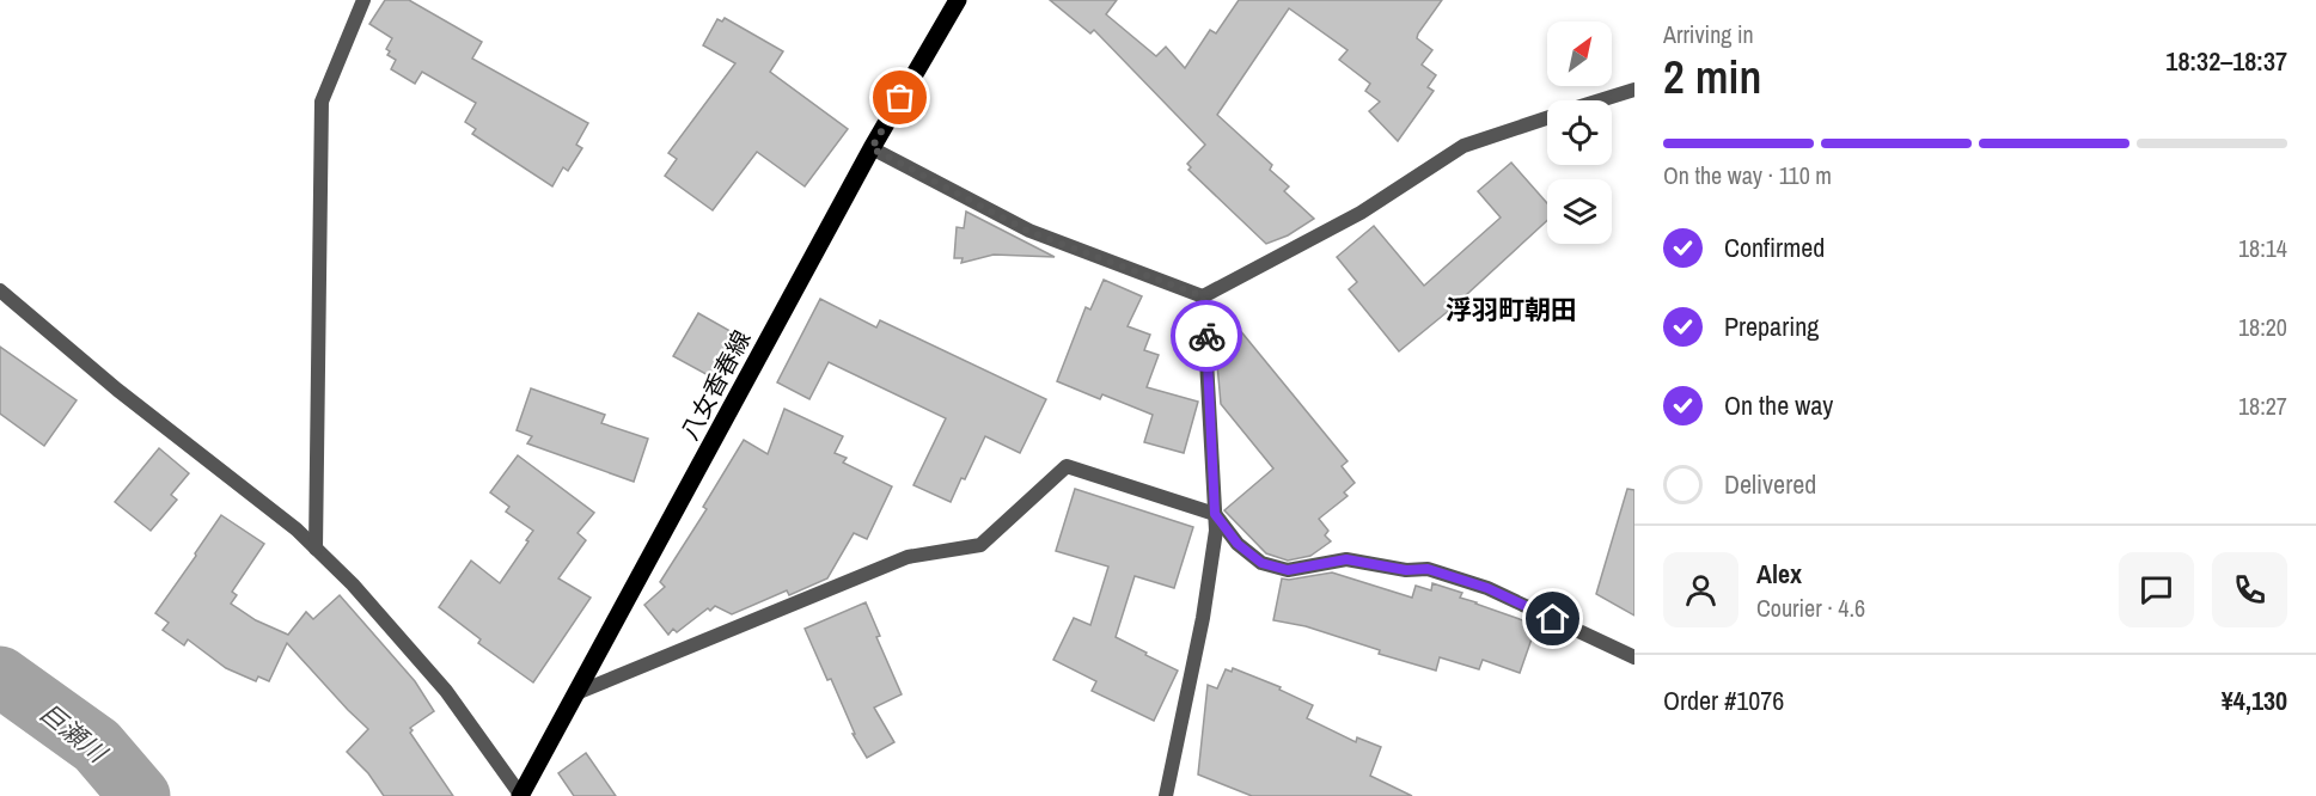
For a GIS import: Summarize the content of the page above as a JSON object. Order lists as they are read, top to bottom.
{
  "streets": {
    "main road": ["八女香春線"]
  },
  "districts": ["浮羽町朝田"],
  "water": ["巨瀬川"],
  "north": "top right",
  "page": {
    "heading": ["2 min", "Arriving in", "18:32–18:37"],
    "panel": [
      "Alex",
      "Courier · 4.6",
      "Order #1076",
      "¥4,130"
    ],
    "bar": "On the way · 110 m",
    "list": [
      ["Confirmed", "18:14"],
      ["Preparing", "18:20"],
      ["On the way", "18:27"],
      "Delivered"
    ]
  }
}
